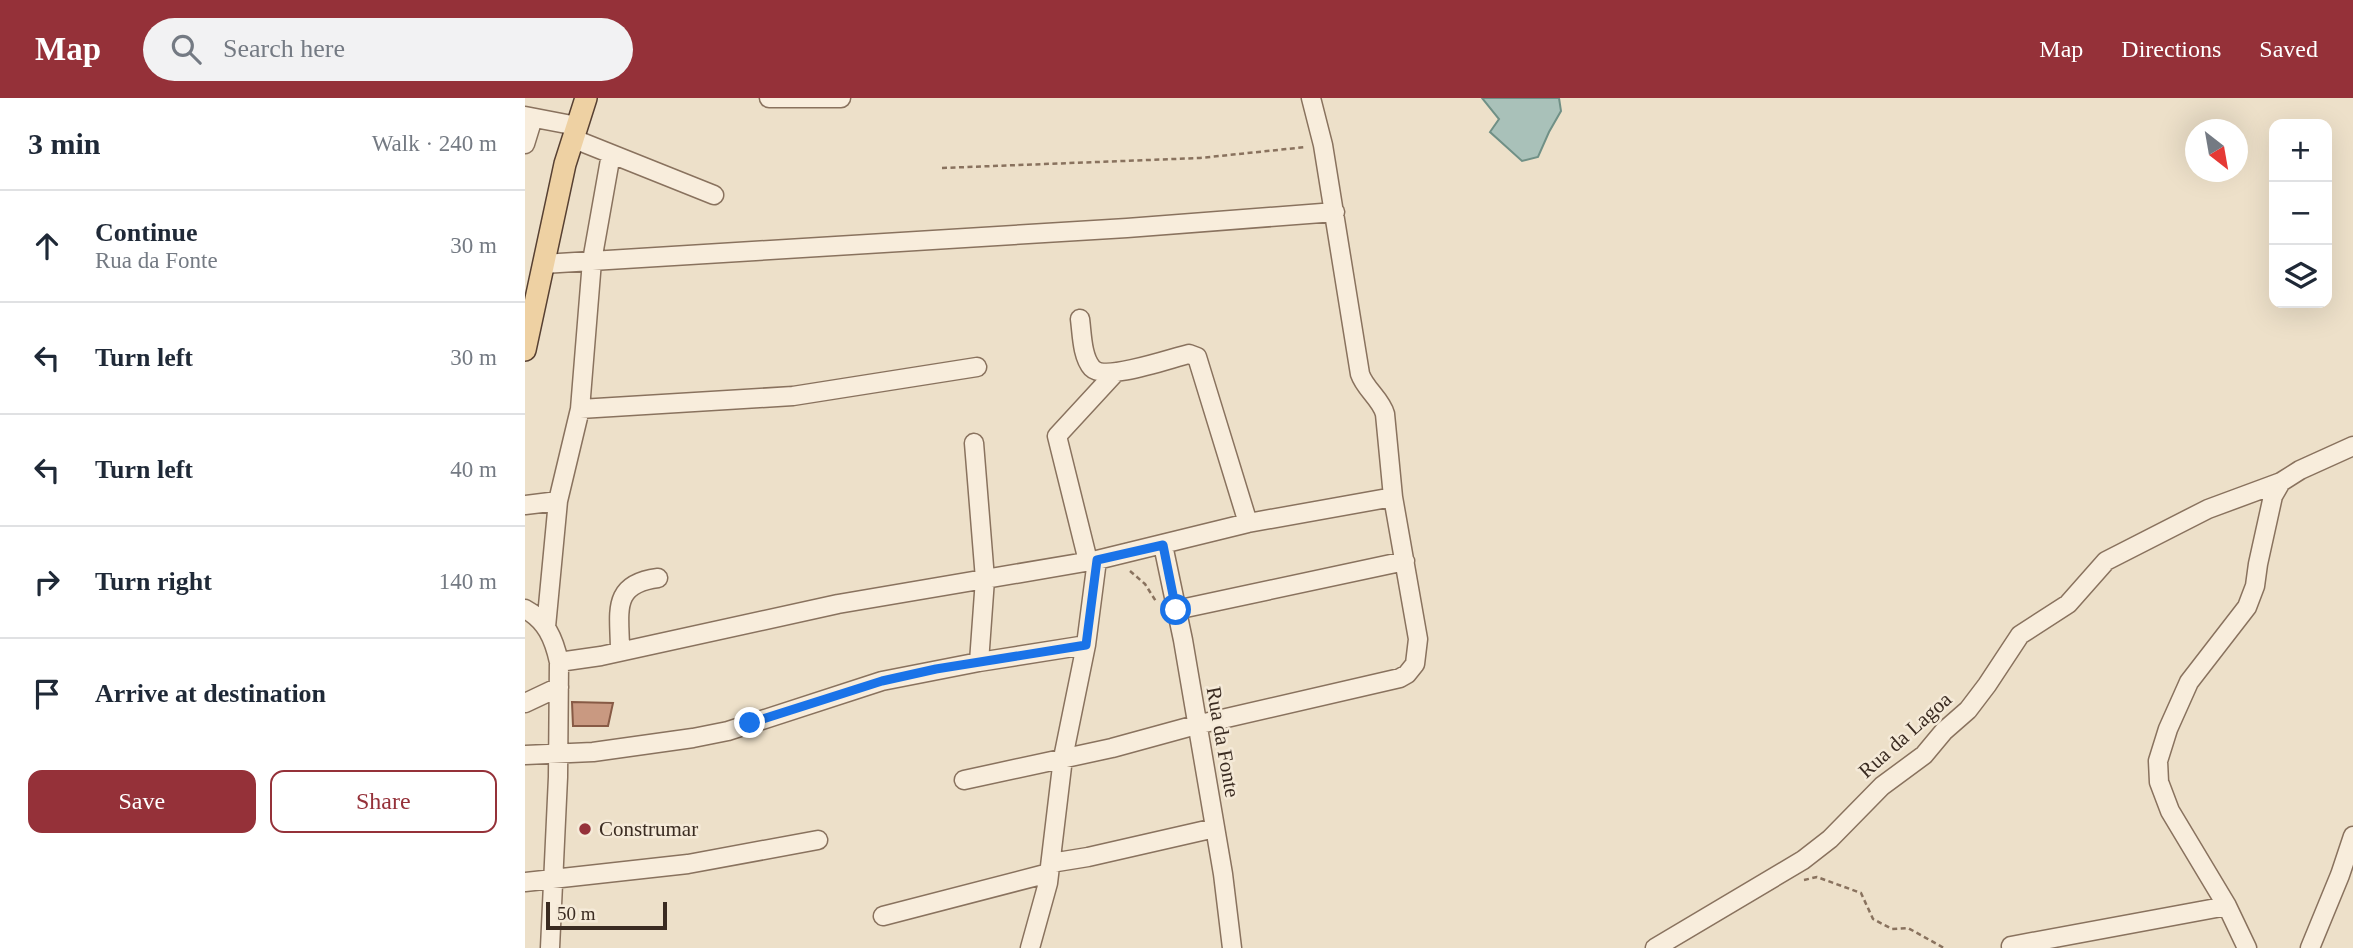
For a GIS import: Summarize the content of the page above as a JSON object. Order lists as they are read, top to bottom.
{
  "streets": {
    "street": ["Rua da Lagoa", "Rua da Fonte"]
  },
  "places": ["Construmar"],
  "scale_bar": "50 m",
  "north": "bottom right",
  "page": {
    "header": "Map",
    "search": "Search here",
    "nav": ["Map", "Directions", "Saved"],
    "heading": ["3 min", "Walk · 240 m"],
    "map_buttons": ["+", "−"],
    "list": [
      ["Continue", "Rua da Fonte", "30 m"],
      ["Turn left", "30 m"],
      ["Turn left", "40 m"],
      ["Turn right", "140 m"],
      "Arrive at destination"
    ],
    "buttons": ["Save", "Share"],
    "scale": "50 m"
  }
}
